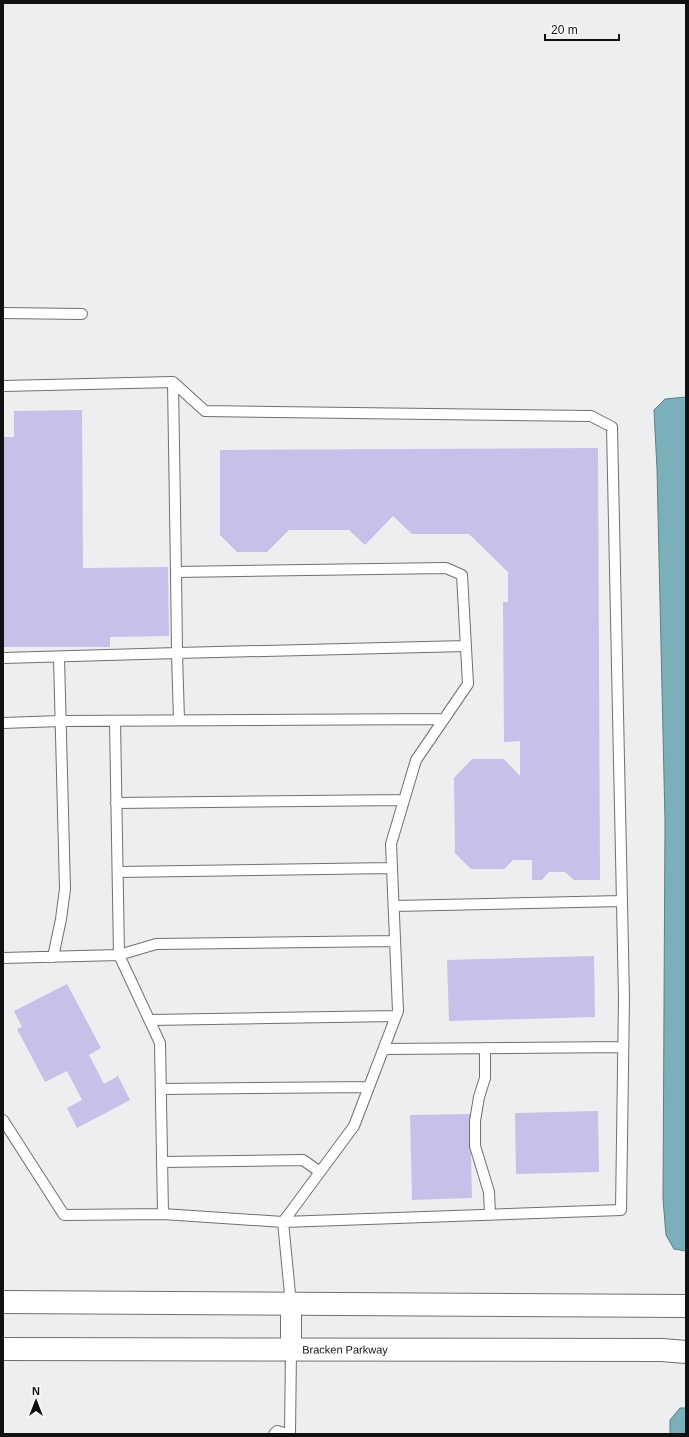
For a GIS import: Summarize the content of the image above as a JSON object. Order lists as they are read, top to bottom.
{
  "streets": {
    "street": ["Bracken Parkway"]
  },
  "scale_bar": "20 m",
  "north": "top"
}
